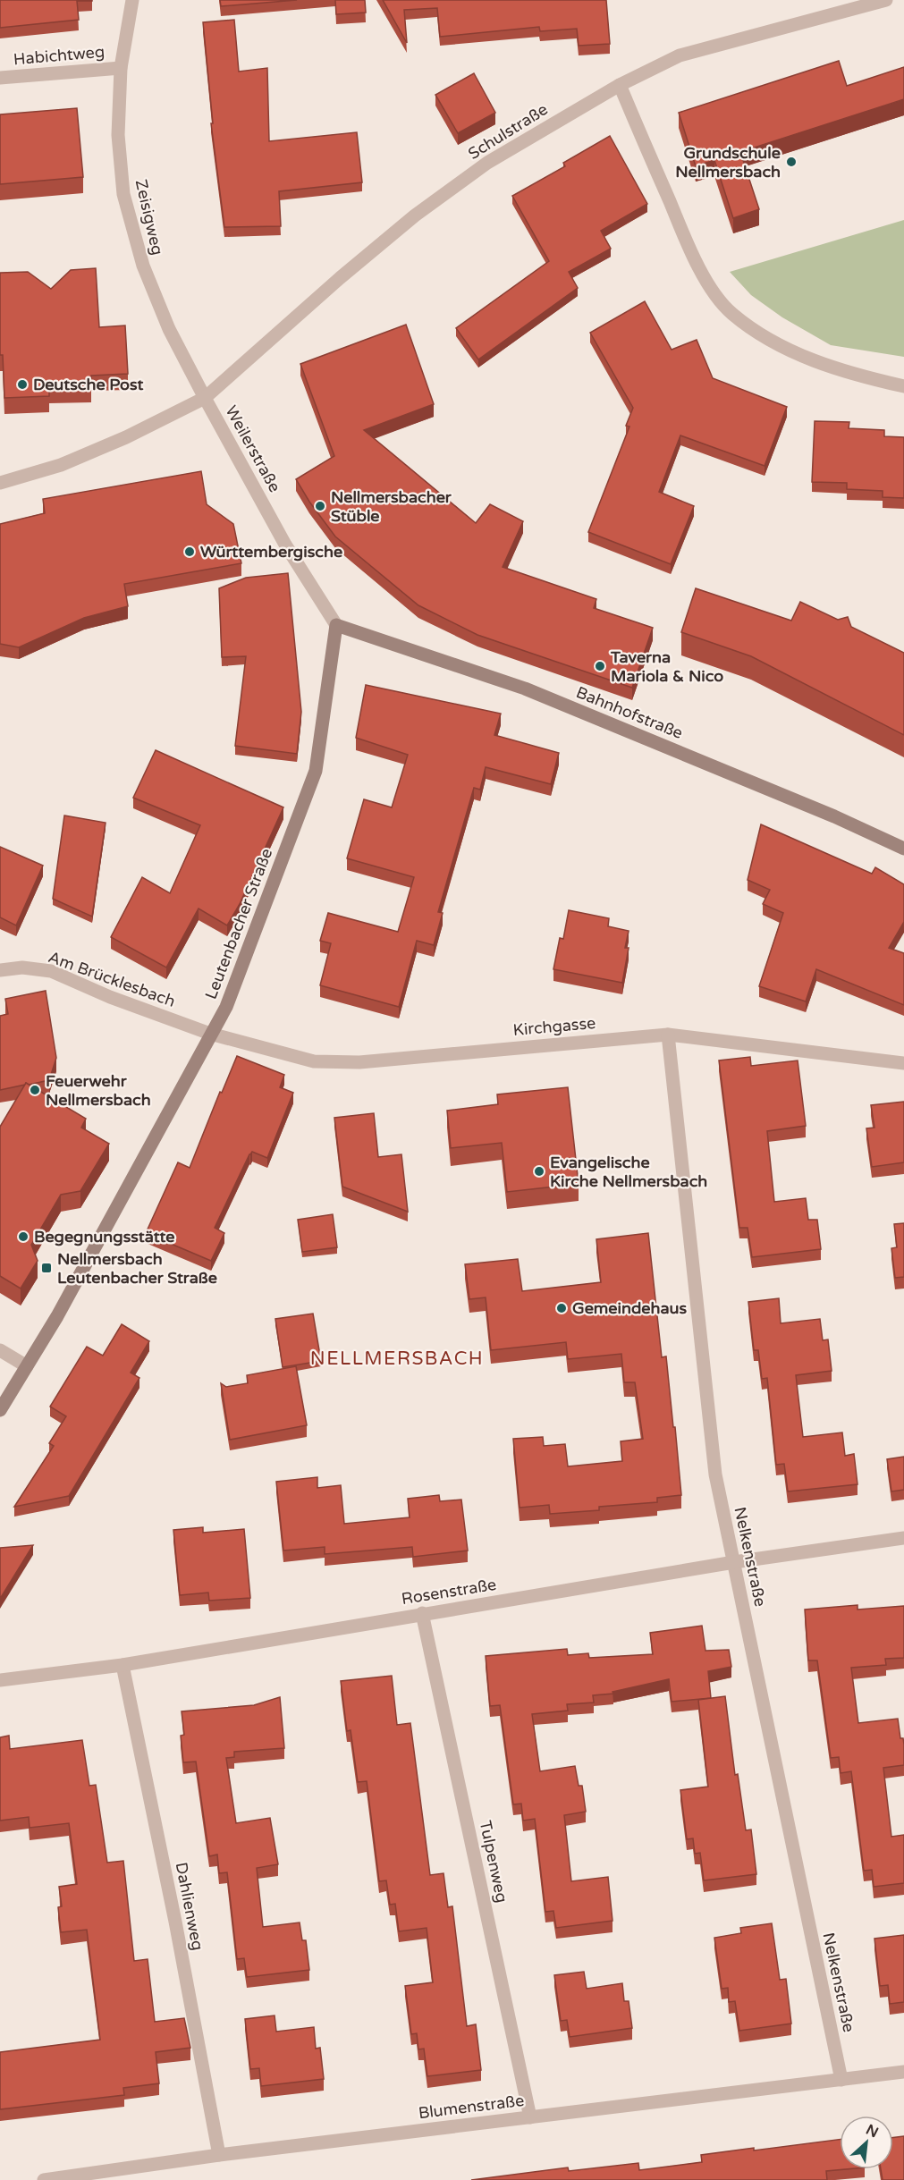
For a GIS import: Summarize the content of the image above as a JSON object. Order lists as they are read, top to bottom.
{
  "streets": {
    "street": [
      "Habichtweg",
      "Schulstraße",
      "Zeisigweg",
      "Weilerstraße",
      "Bahnhofstraße",
      "Leutenbacher Straße",
      "Am Brücklesbach",
      "Kirchgasse",
      "Nelkenstraße",
      "Rosenstraße",
      "Tulpenweg",
      "Dahlienweg",
      "Blumenstraße"
    ]
  },
  "crossings": [
    ["Habichtweg", "Zeisigweg"],
    ["Schulstraße", "Zeisigweg"],
    ["Schulstraße", "Weilerstraße"],
    ["Zeisigweg", "Weilerstraße"],
    ["Weilerstraße", "Bahnhofstraße"],
    ["Weilerstraße", "Leutenbacher Straße"],
    ["Bahnhofstraße", "Leutenbacher Straße"],
    ["Leutenbacher Straße", "Am Brücklesbach"],
    ["Leutenbacher Straße", "Kirchgasse"],
    ["Am Brücklesbach", "Kirchgasse"],
    ["Kirchgasse", "Nelkenstraße"],
    ["Nelkenstraße", "Rosenstraße"],
    ["Nelkenstraße", "Blumenstraße"],
    ["Rosenstraße", "Tulpenweg"],
    ["Rosenstraße", "Dahlienweg"],
    ["Tulpenweg", "Blumenstraße"],
    ["Dahlienweg", "Blumenstraße"]
  ],
  "districts": ["NELLMERSBACH"],
  "places": {
    "other": [
      "Grundschule Nellmersbach",
      "Deutsche Post",
      "Nellmersbacher Stüble",
      "Württembergische",
      "Taverna Mariola & Nico",
      "Feuerwehr Nellmersbach",
      "Evangelische Kirche Nellmersbach",
      "Begegnungsstätte",
      "Gemeindehaus"
    ],
    "transit": ["Nellmersbach Leutenbacher Straße"]
  },
  "north": "top right"
}
